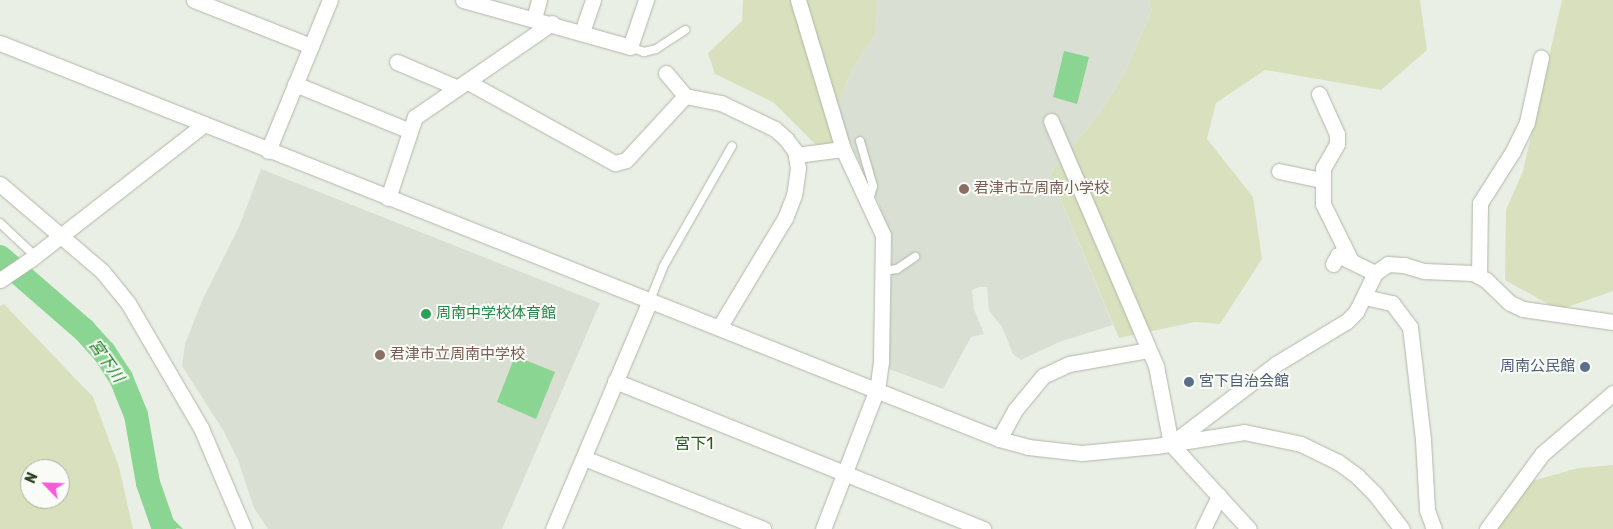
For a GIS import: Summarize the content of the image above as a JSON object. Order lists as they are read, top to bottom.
{
  "districts": ["宮下1"],
  "water": ["宮下川"],
  "places": [
    "君津市立周南小学校",
    "周南中学校体育館",
    "君津市立周南中学校",
    "周南公民館",
    "宮下自治会館"
  ],
  "north": "top left"
}
